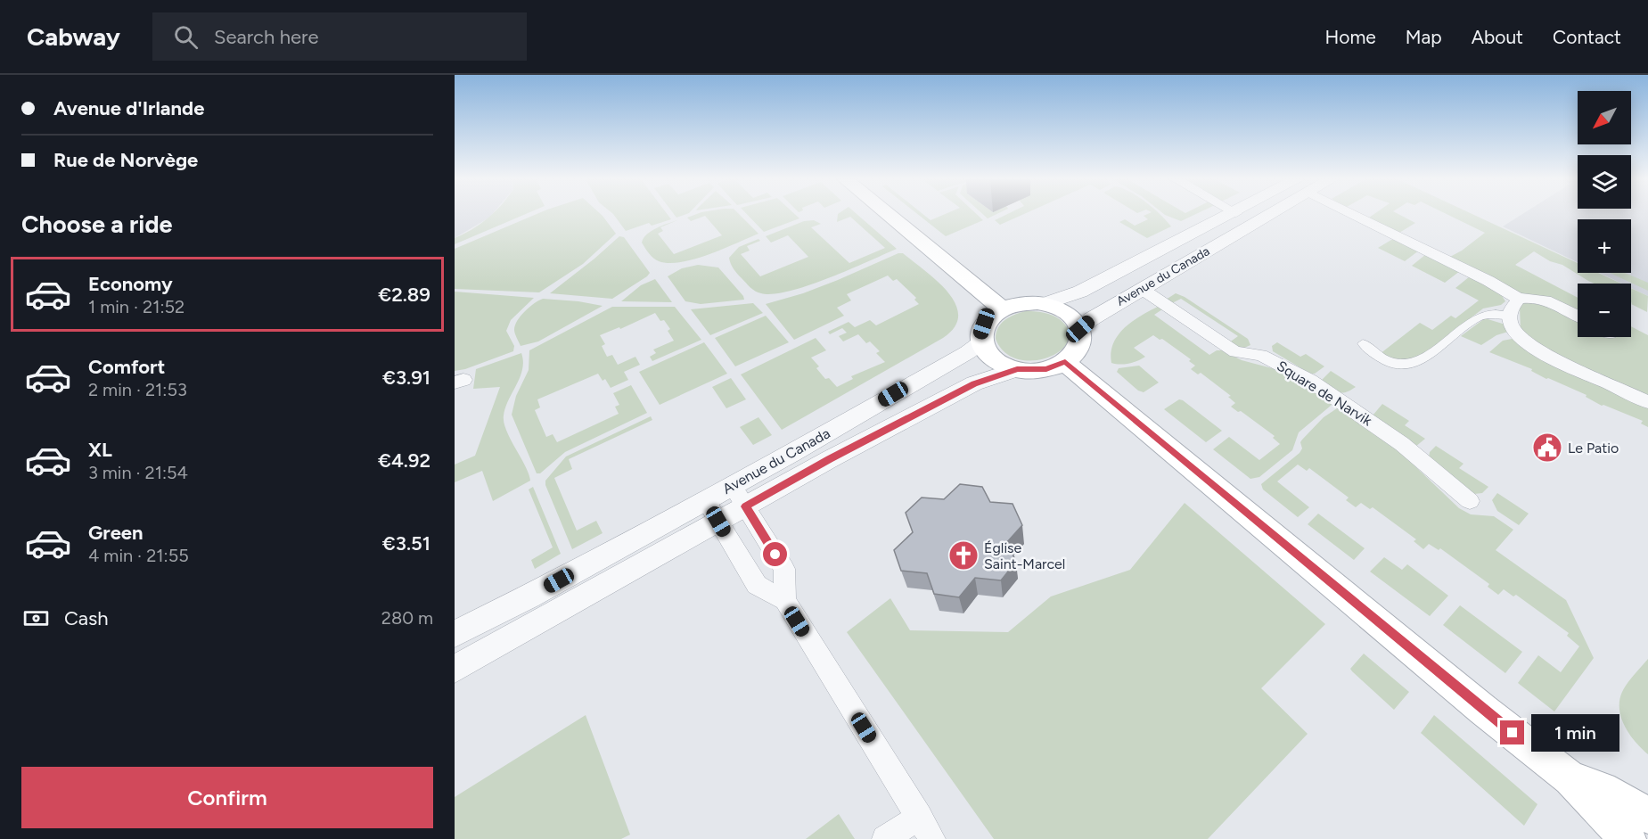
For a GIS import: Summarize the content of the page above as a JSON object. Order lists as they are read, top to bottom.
{
  "streets": {
    "street": ["Avenue du Canada", "Square de Narvik"]
  },
  "crossings": [
    ["Avenue du Canada", "Square de Narvik"]
  ],
  "places": {
    "public building": ["Le Patio"],
    "church": ["Église Saint-Marcel"]
  },
  "north": "bottom left",
  "page": {
    "header": "Cabway",
    "search": "Search here",
    "nav": [
      "Home",
      "Map",
      "About",
      "Contact"
    ],
    "banner": ["Avenue d'Irlande", "Rue de Norvège"],
    "map_buttons": ["+", "−"],
    "heading": "Choose a ride",
    "list": [
      {
        "name": "Economy",
        "note": "1 min · 21:52",
        "value": "€2.89"
      },
      {
        "name": "Comfort",
        "note": "2 min · 21:53",
        "value": "€3.91"
      },
      {
        "name": "XL",
        "note": "3 min · 21:54",
        "value": "€4.92"
      },
      {
        "name": "Green",
        "note": "4 min · 21:55",
        "value": "€3.51"
      }
    ],
    "pay": ["Cash", "280 m"],
    "bubble": "1 min",
    "buttons": "Confirm"
  }
}
